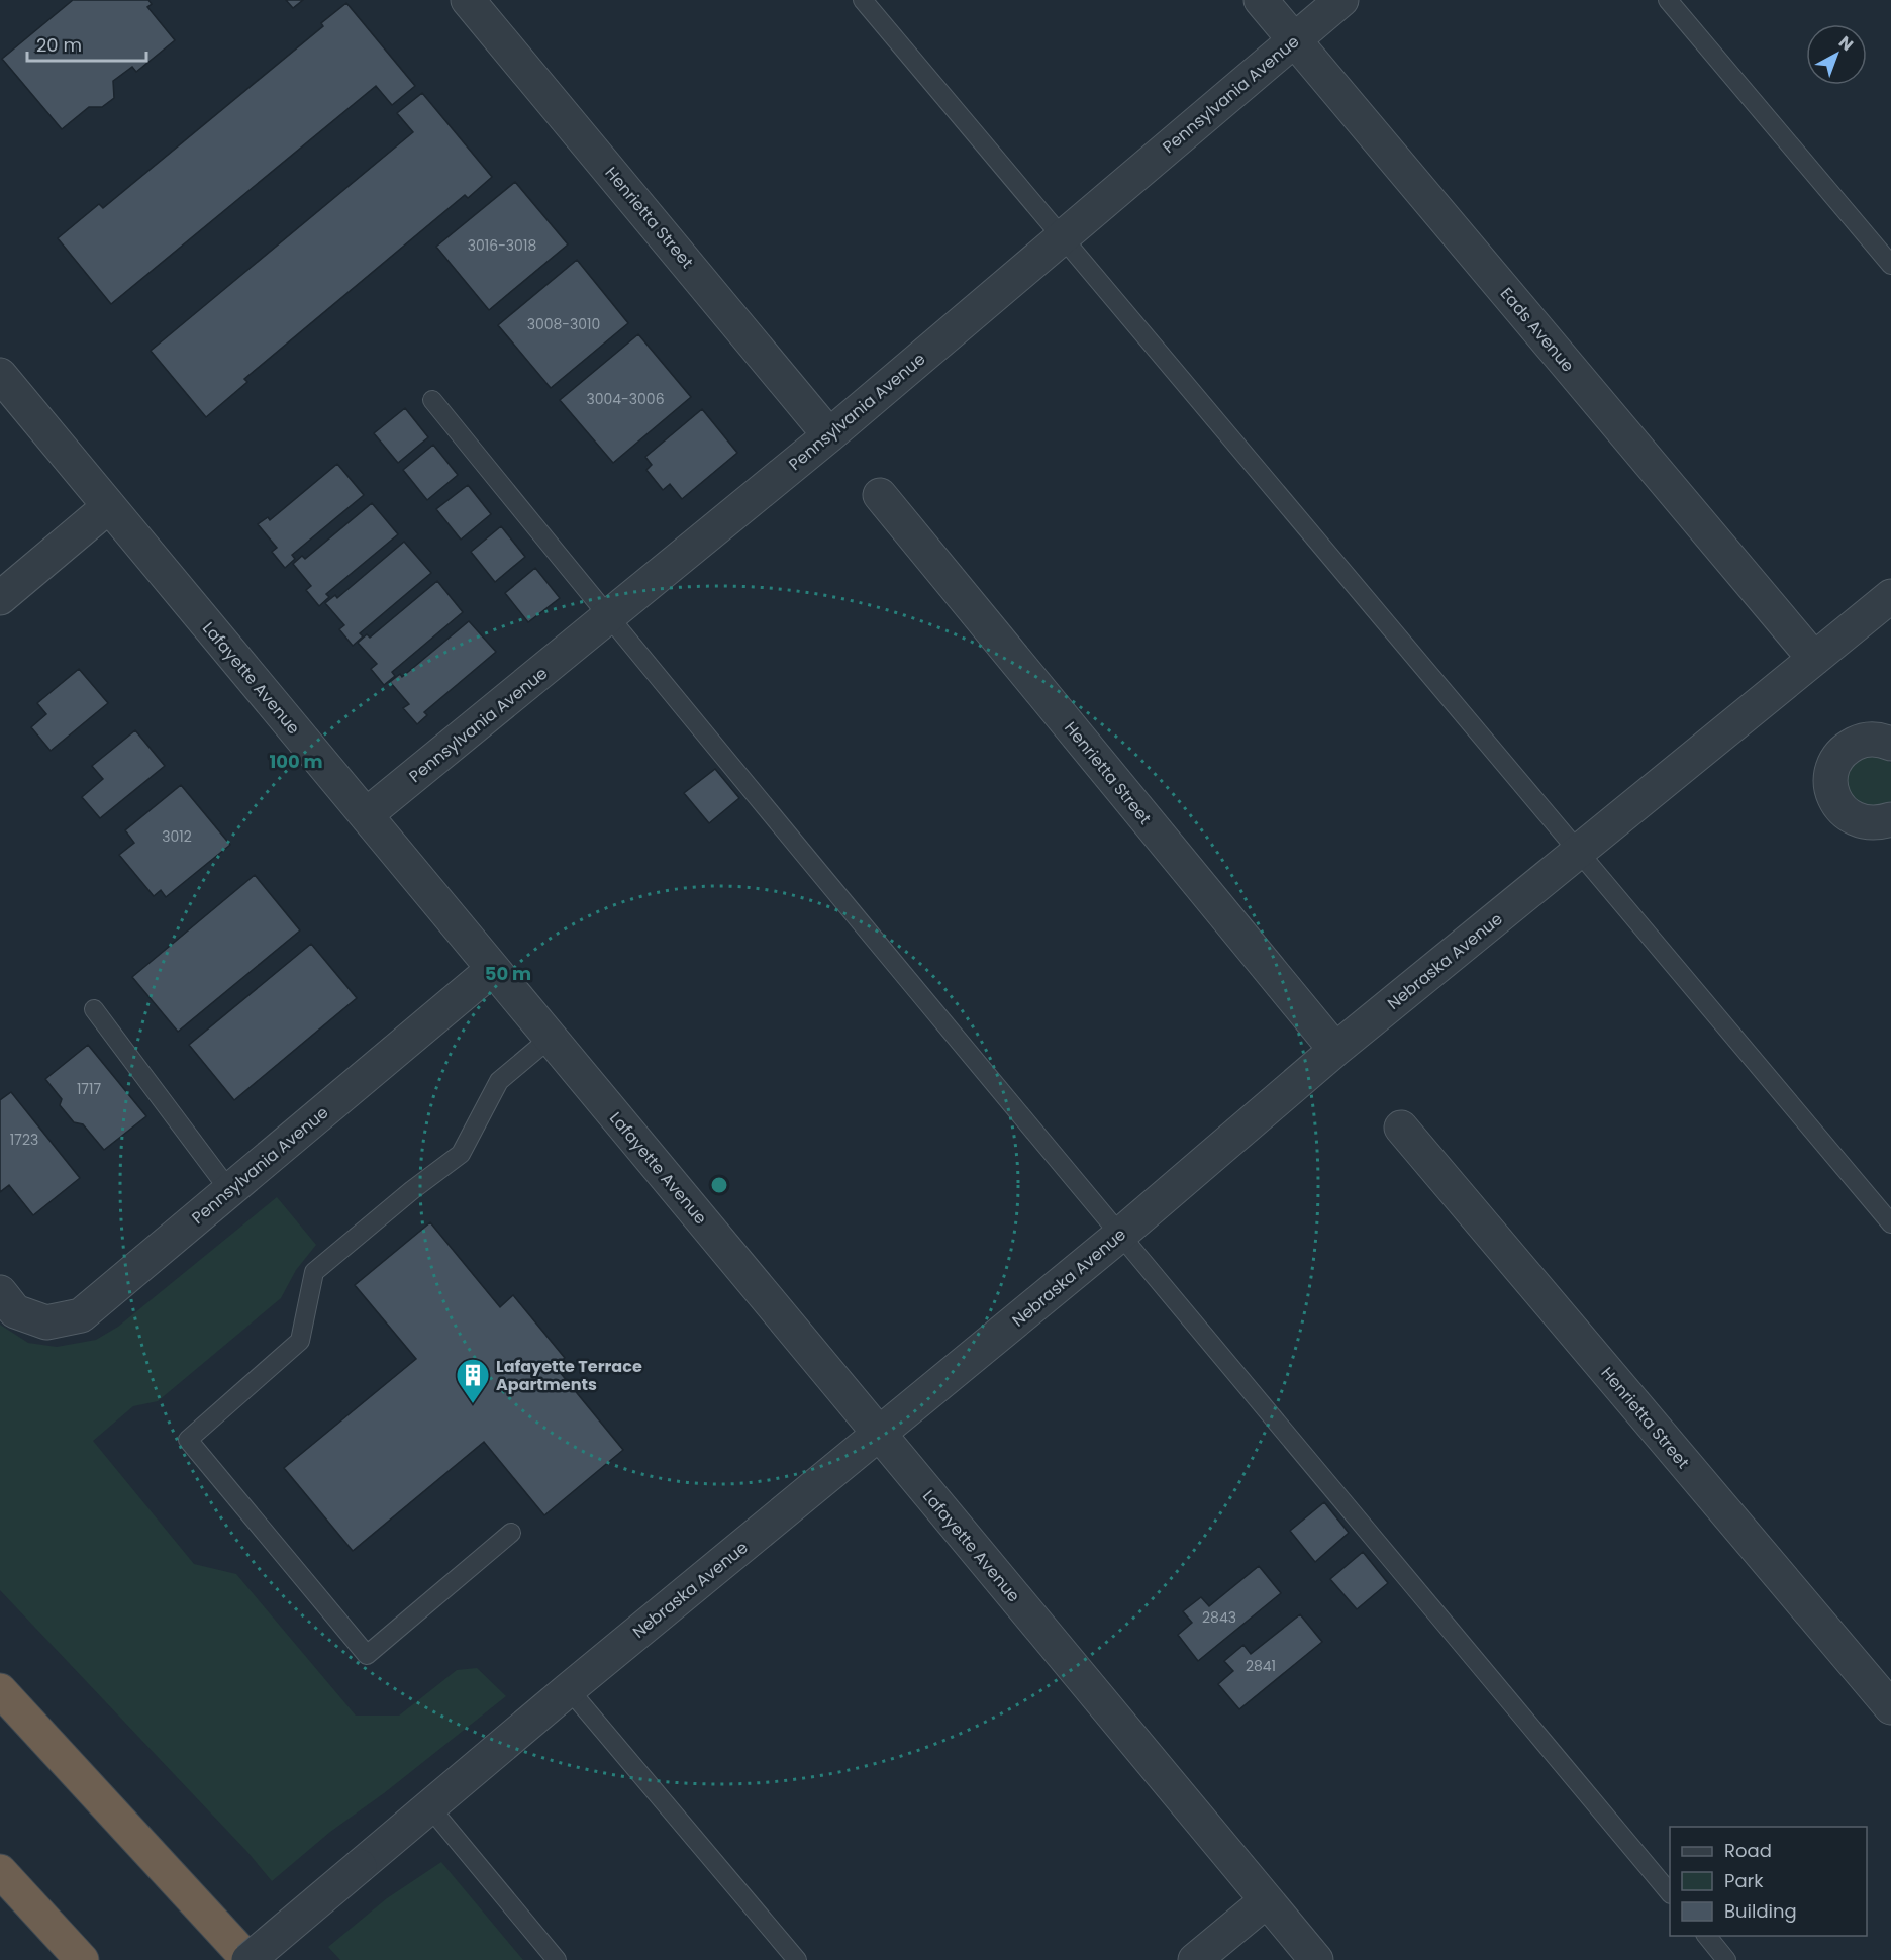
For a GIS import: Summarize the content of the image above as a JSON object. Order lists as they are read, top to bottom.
{
  "streets": {
    "street": [
      "Pennsylvania Avenue",
      "Henrietta Street",
      "Eads Avenue",
      "Lafayette Avenue",
      "Nebraska Avenue"
    ]
  },
  "crossings": [
    ["Pennsylvania Avenue", "Henrietta Street"],
    ["Pennsylvania Avenue", "Eads Avenue"],
    ["Pennsylvania Avenue", "Lafayette Avenue"],
    ["Henrietta Street", "Nebraska Avenue"],
    ["Eads Avenue", "Nebraska Avenue"],
    ["Lafayette Avenue", "Nebraska Avenue"]
  ],
  "places": {
    "building": ["Lafayette Terrace Apartments"]
  },
  "house_numbers": [
    "3016-3018",
    "3008-3010",
    "3004-3006",
    "3012",
    "1717",
    "1723",
    "2843",
    "2841"
  ],
  "legend": ["Road", "Park", "Building"],
  "scale_bar": "20 m",
  "north": "top right",
  "rings": ["100 m", "50 m"]
}
